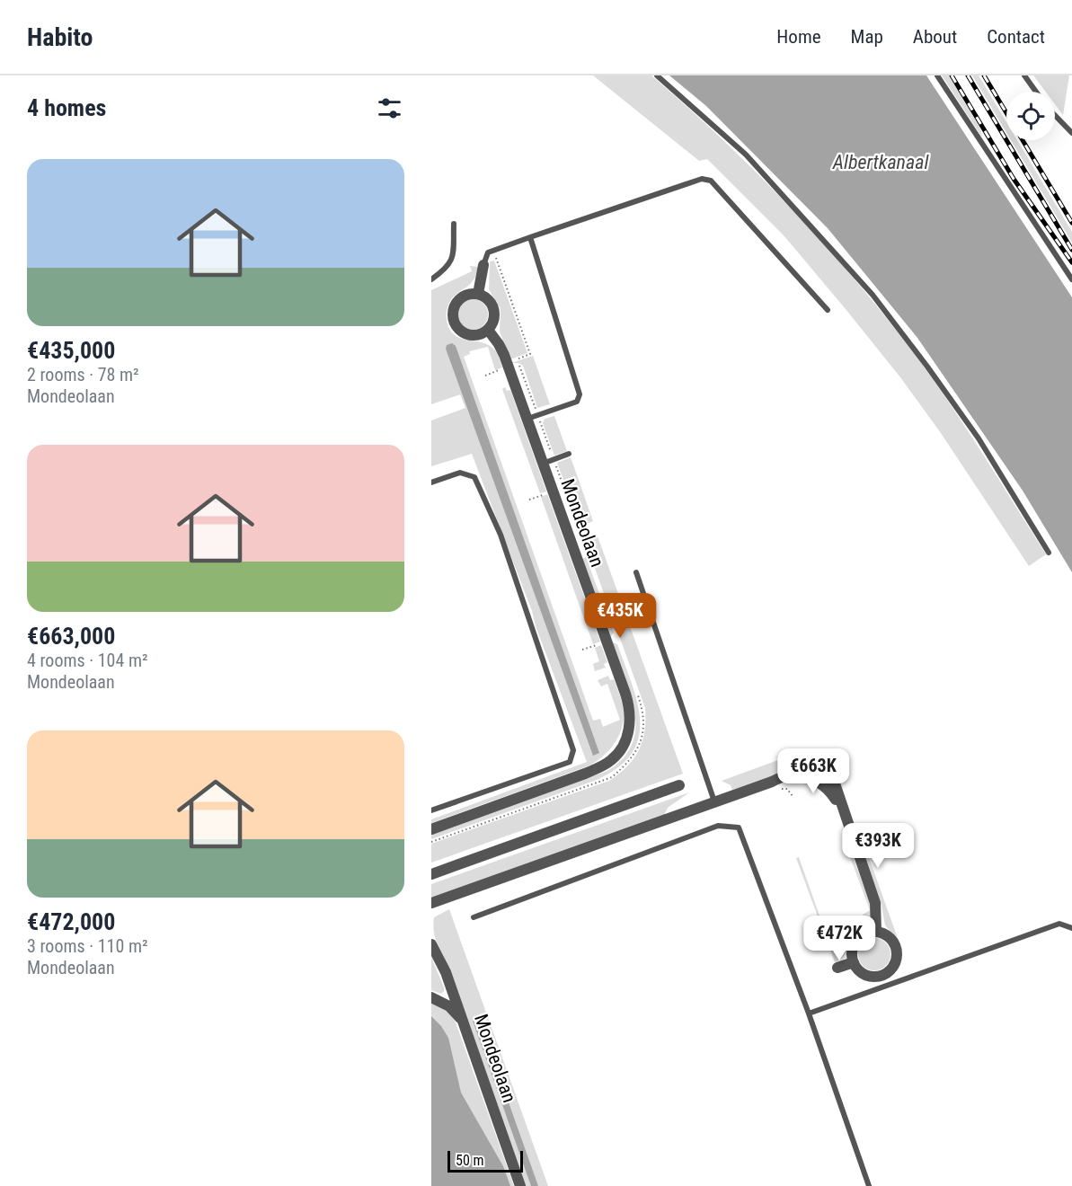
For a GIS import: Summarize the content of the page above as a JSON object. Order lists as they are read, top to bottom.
{
  "streets": {
    "street": ["Mondeolaan"]
  },
  "water": ["Albertkanaal"],
  "scale_bar": "50 m",
  "page": {
    "header": "Habito",
    "nav": [
      "Home",
      "Map",
      "About",
      "Contact"
    ],
    "heading": "4 homes",
    "list": [
      {
        "name": "€435,000",
        "note": "2 rooms · 78 m² · Mondeolaan"
      },
      {
        "name": "€663,000",
        "note": "4 rooms · 104 m² · Mondeolaan"
      },
      {
        "name": "€472,000",
        "note": "3 rooms · 110 m² · Mondeolaan"
      }
    ],
    "price": [
      "€435K",
      "€663K",
      "€393K",
      "€472K"
    ],
    "scale": "50 m"
  }
}
